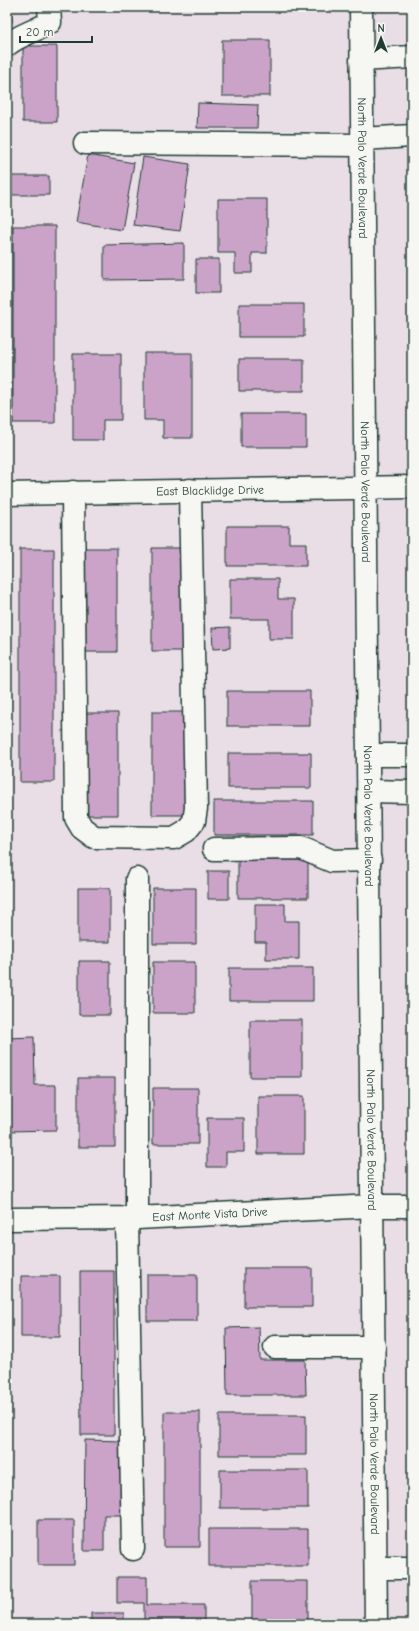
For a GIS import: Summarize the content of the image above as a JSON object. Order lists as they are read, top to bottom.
{
  "streets": {
    "street": ["North Palo Verde Boulevard", "East Blacklidge Drive", "East Monte Vista Drive"]
  },
  "crossings": [
    ["North Palo Verde Boulevard", "East Blacklidge Drive"],
    ["North Palo Verde Boulevard", "East Monte Vista Drive"]
  ],
  "scale_bar": "20 m",
  "north": "top"
}
